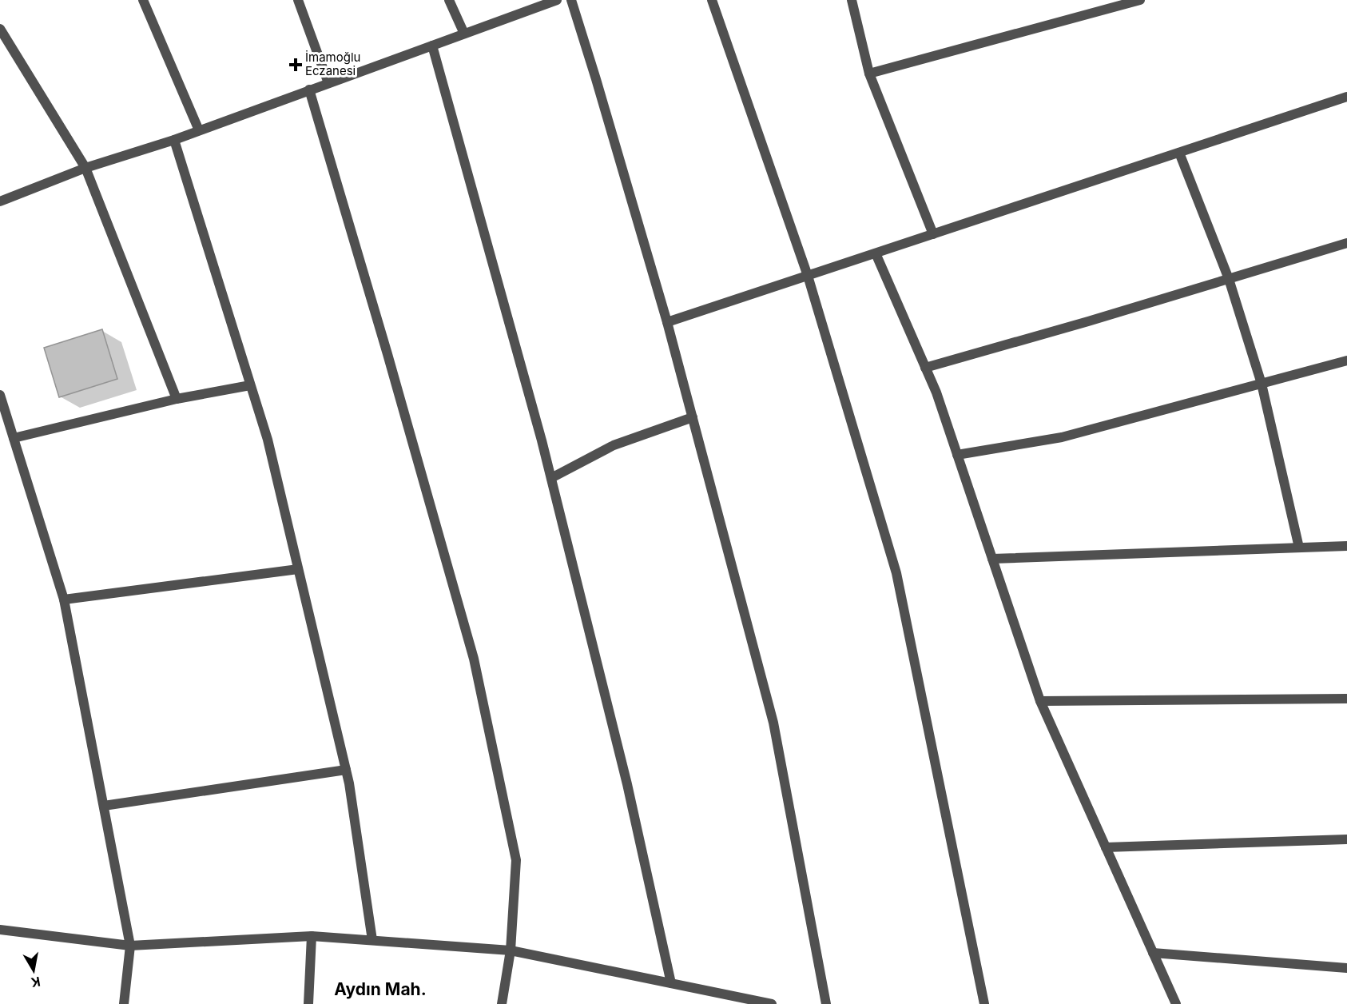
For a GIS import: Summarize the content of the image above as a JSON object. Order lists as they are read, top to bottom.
{
  "districts": ["Aydın Mah."],
  "places": {
    "health": ["İmamoğlu Eczanesi"]
  },
  "north": "bottom"
}
